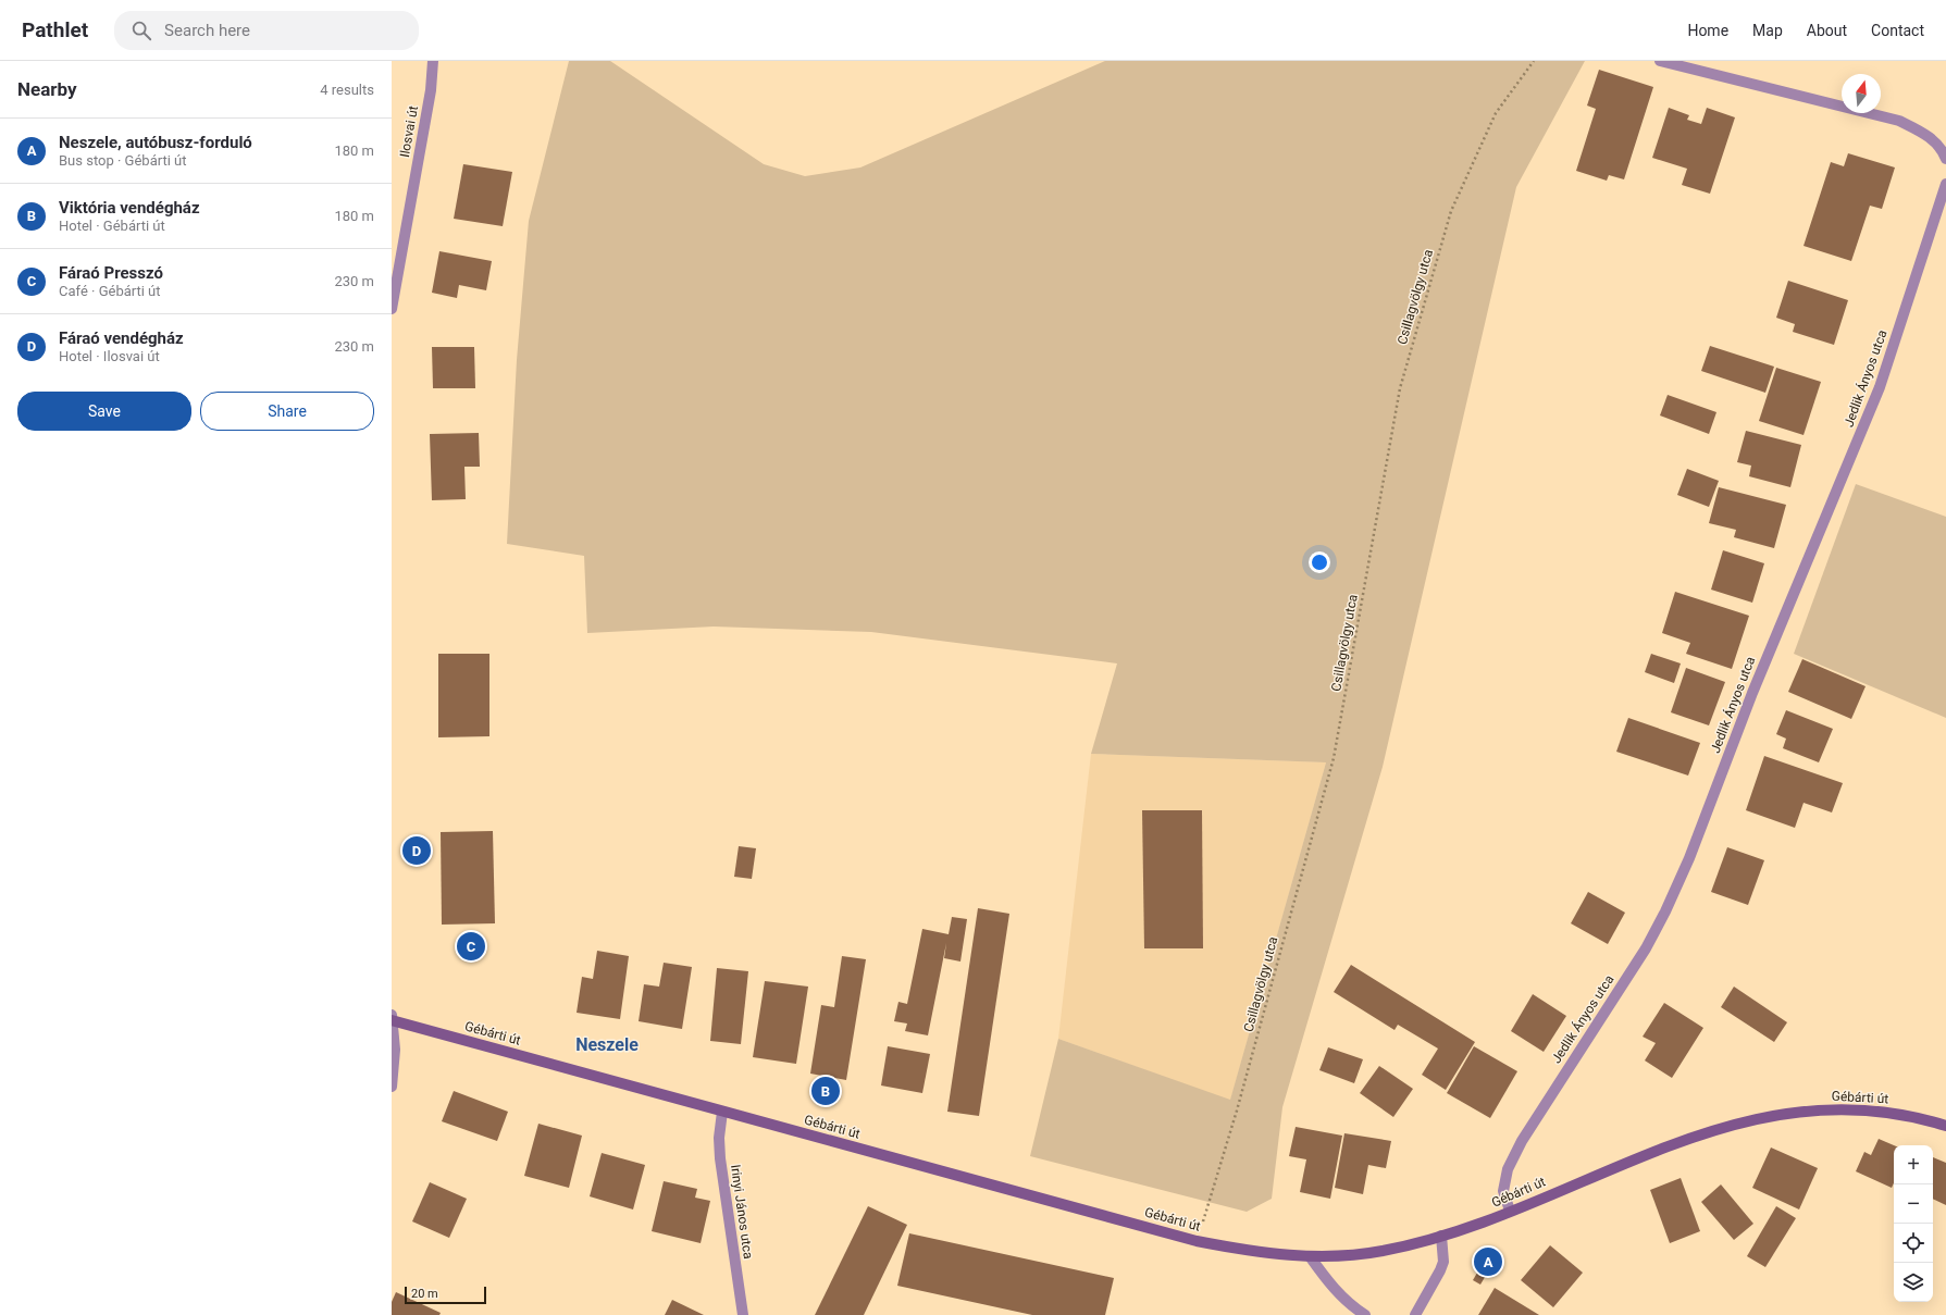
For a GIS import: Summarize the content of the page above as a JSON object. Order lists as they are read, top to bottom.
{
  "streets": {
    "main road": ["Gébárti út"],
    "street": ["Ilosvai út", "Jedlik Ányos utca", "Irinyi János utca"],
    "path": ["Csillagvölgy utca"]
  },
  "crossings": [
    ["Csillagvölgy utca", "Gébárti út"],
    ["Jedlik Ányos utca", "Gébárti út"],
    ["Gébárti út", "Irinyi János utca"]
  ],
  "districts": ["Neszele"],
  "scale_bar": "20 m",
  "north": "top",
  "page": {
    "header": "Pathlet",
    "search": "Search here",
    "nav": [
      "Home",
      "Map",
      "About",
      "Contact"
    ],
    "heading": ["Nearby", "4 results"],
    "list": [
      {
        "mark": "A",
        "name": "Neszele, autóbusz-forduló",
        "note": "Bus stop · Gébárti út",
        "value": "180 m"
      },
      {
        "mark": "B",
        "name": "Viktória vendégház",
        "note": "Hotel · Gébárti út",
        "value": "180 m"
      },
      {
        "mark": "C",
        "name": "Fáraó Presszó",
        "note": "Café · Gébárti út",
        "value": "230 m"
      },
      {
        "mark": "D",
        "name": "Fáraó vendégház",
        "note": "Hotel · Ilosvai út",
        "value": "230 m"
      }
    ],
    "buttons": ["Save", "Share"],
    "pins": [
      "D",
      "C",
      "B",
      "A"
    ],
    "map_buttons": ["+", "−"],
    "scale": "20 m"
  }
}
